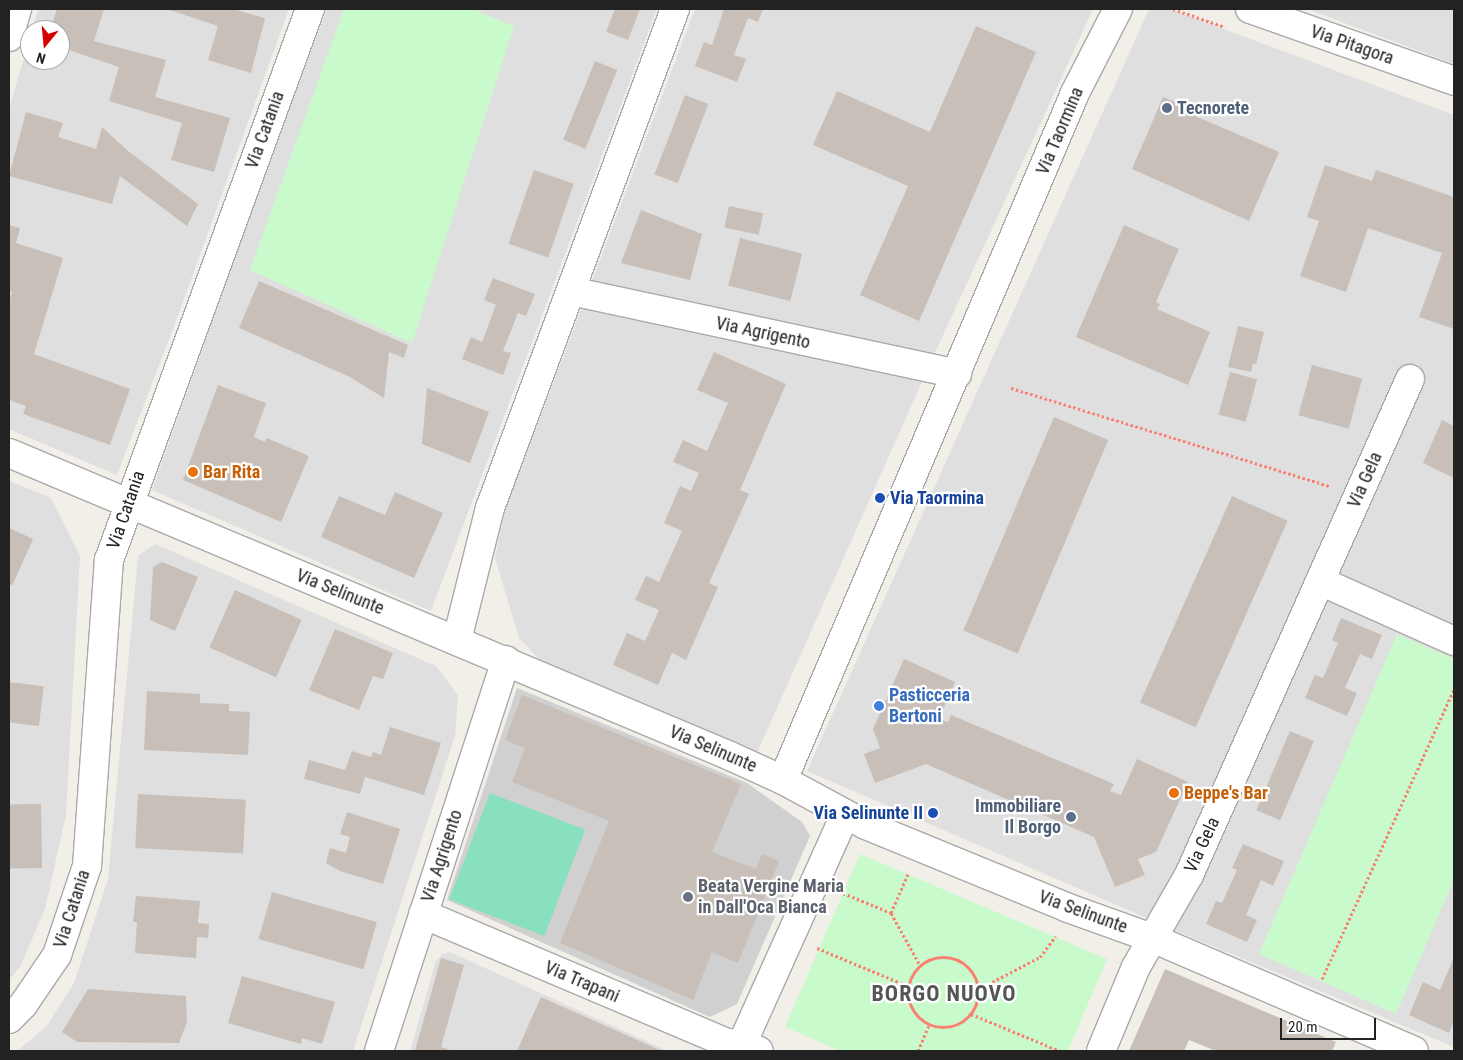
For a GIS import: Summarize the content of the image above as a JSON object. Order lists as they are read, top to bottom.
{
  "streets": {
    "street": [
      "Via Pitagora",
      "Via Catania",
      "Via Taormina",
      "Via Agrigento",
      "Via Gela",
      "Via Selinunte",
      "Via Trapani"
    ]
  },
  "crossings": [
    ["Via Catania", "Via Selinunte"],
    ["Via Taormina", "Via Agrigento"],
    ["Via Taormina", "Via Selinunte"],
    ["Via Agrigento", "Via Selinunte"],
    ["Via Agrigento", "Via Trapani"],
    ["Via Gela", "Via Selinunte"],
    ["Via Selinunte", "Via Trapani"]
  ],
  "districts": ["BORGO NUOVO"],
  "places": [
    "Tecnorete",
    "Bar Rita",
    "Via Taormina",
    "Pasticceria Bertoni",
    "Beppe's Bar",
    "Via Selinunte II",
    "Immobiliare Il Borgo",
    "Beata Vergine Maria in Dall'Oca Bianca"
  ],
  "scale_bar": "20 m",
  "north": "bottom"
}
